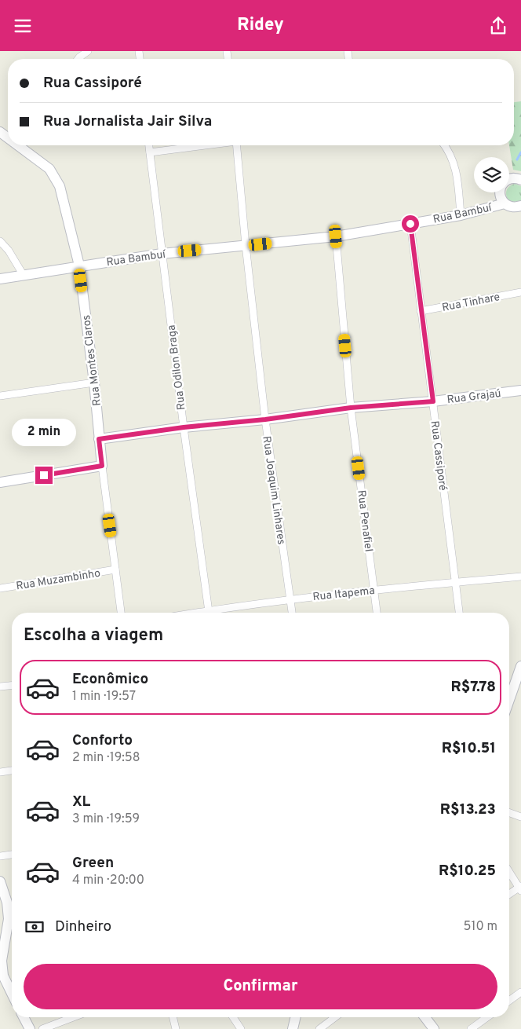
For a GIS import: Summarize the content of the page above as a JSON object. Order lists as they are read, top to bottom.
{
  "streets": {
    "street": [
      "Rua Bambuí",
      "Rua Tinhare",
      "Rua Montes Claros",
      "Rua Odilon Braga",
      "Rua Grajaú",
      "Rua Cassiporé",
      "Rua Joaquim Linhares",
      "Rua Penafiel",
      "Rua Muzambinho",
      "Rua Itapema"
    ]
  },
  "crossings": [
    ["Rua Bambuí", "Rua Montes Claros"],
    ["Rua Bambuí", "Rua Odilon Braga"],
    ["Rua Bambuí", "Rua Cassiporé"],
    ["Rua Bambuí", "Rua Joaquim Linhares"],
    ["Rua Bambuí", "Rua Penafiel"],
    ["Rua Tinhare", "Rua Cassiporé"],
    ["Rua Montes Claros", "Rua Grajaú"],
    ["Rua Montes Claros", "Rua Muzambinho"],
    ["Rua Odilon Braga", "Rua Grajaú"],
    ["Rua Grajaú", "Rua Cassiporé"],
    ["Rua Grajaú", "Rua Joaquim Linhares"],
    ["Rua Grajaú", "Rua Penafiel"],
    ["Rua Cassiporé", "Rua Itapema"],
    ["Rua Joaquim Linhares", "Rua Itapema"],
    ["Rua Penafiel", "Rua Itapema"]
  ],
  "page": {
    "header": "Ridey",
    "banner": ["Rua Cassiporé", "Rua Jornalista Jair Silva"],
    "bubble": "2 min",
    "heading": "Escolha a viagem",
    "list": [
      {
        "name": "Econômico",
        "note": "1 min · 19:57",
        "value": "R$7.78"
      },
      {
        "name": "Conforto",
        "note": "2 min · 19:58",
        "value": "R$10.51"
      },
      {
        "name": "XL",
        "note": "3 min · 19:59",
        "value": "R$13.23"
      },
      {
        "name": "Green",
        "note": "4 min · 20:00",
        "value": "R$10.25"
      }
    ],
    "pay": ["Dinheiro", "510 m"],
    "buttons": "Confirmar"
  }
}
